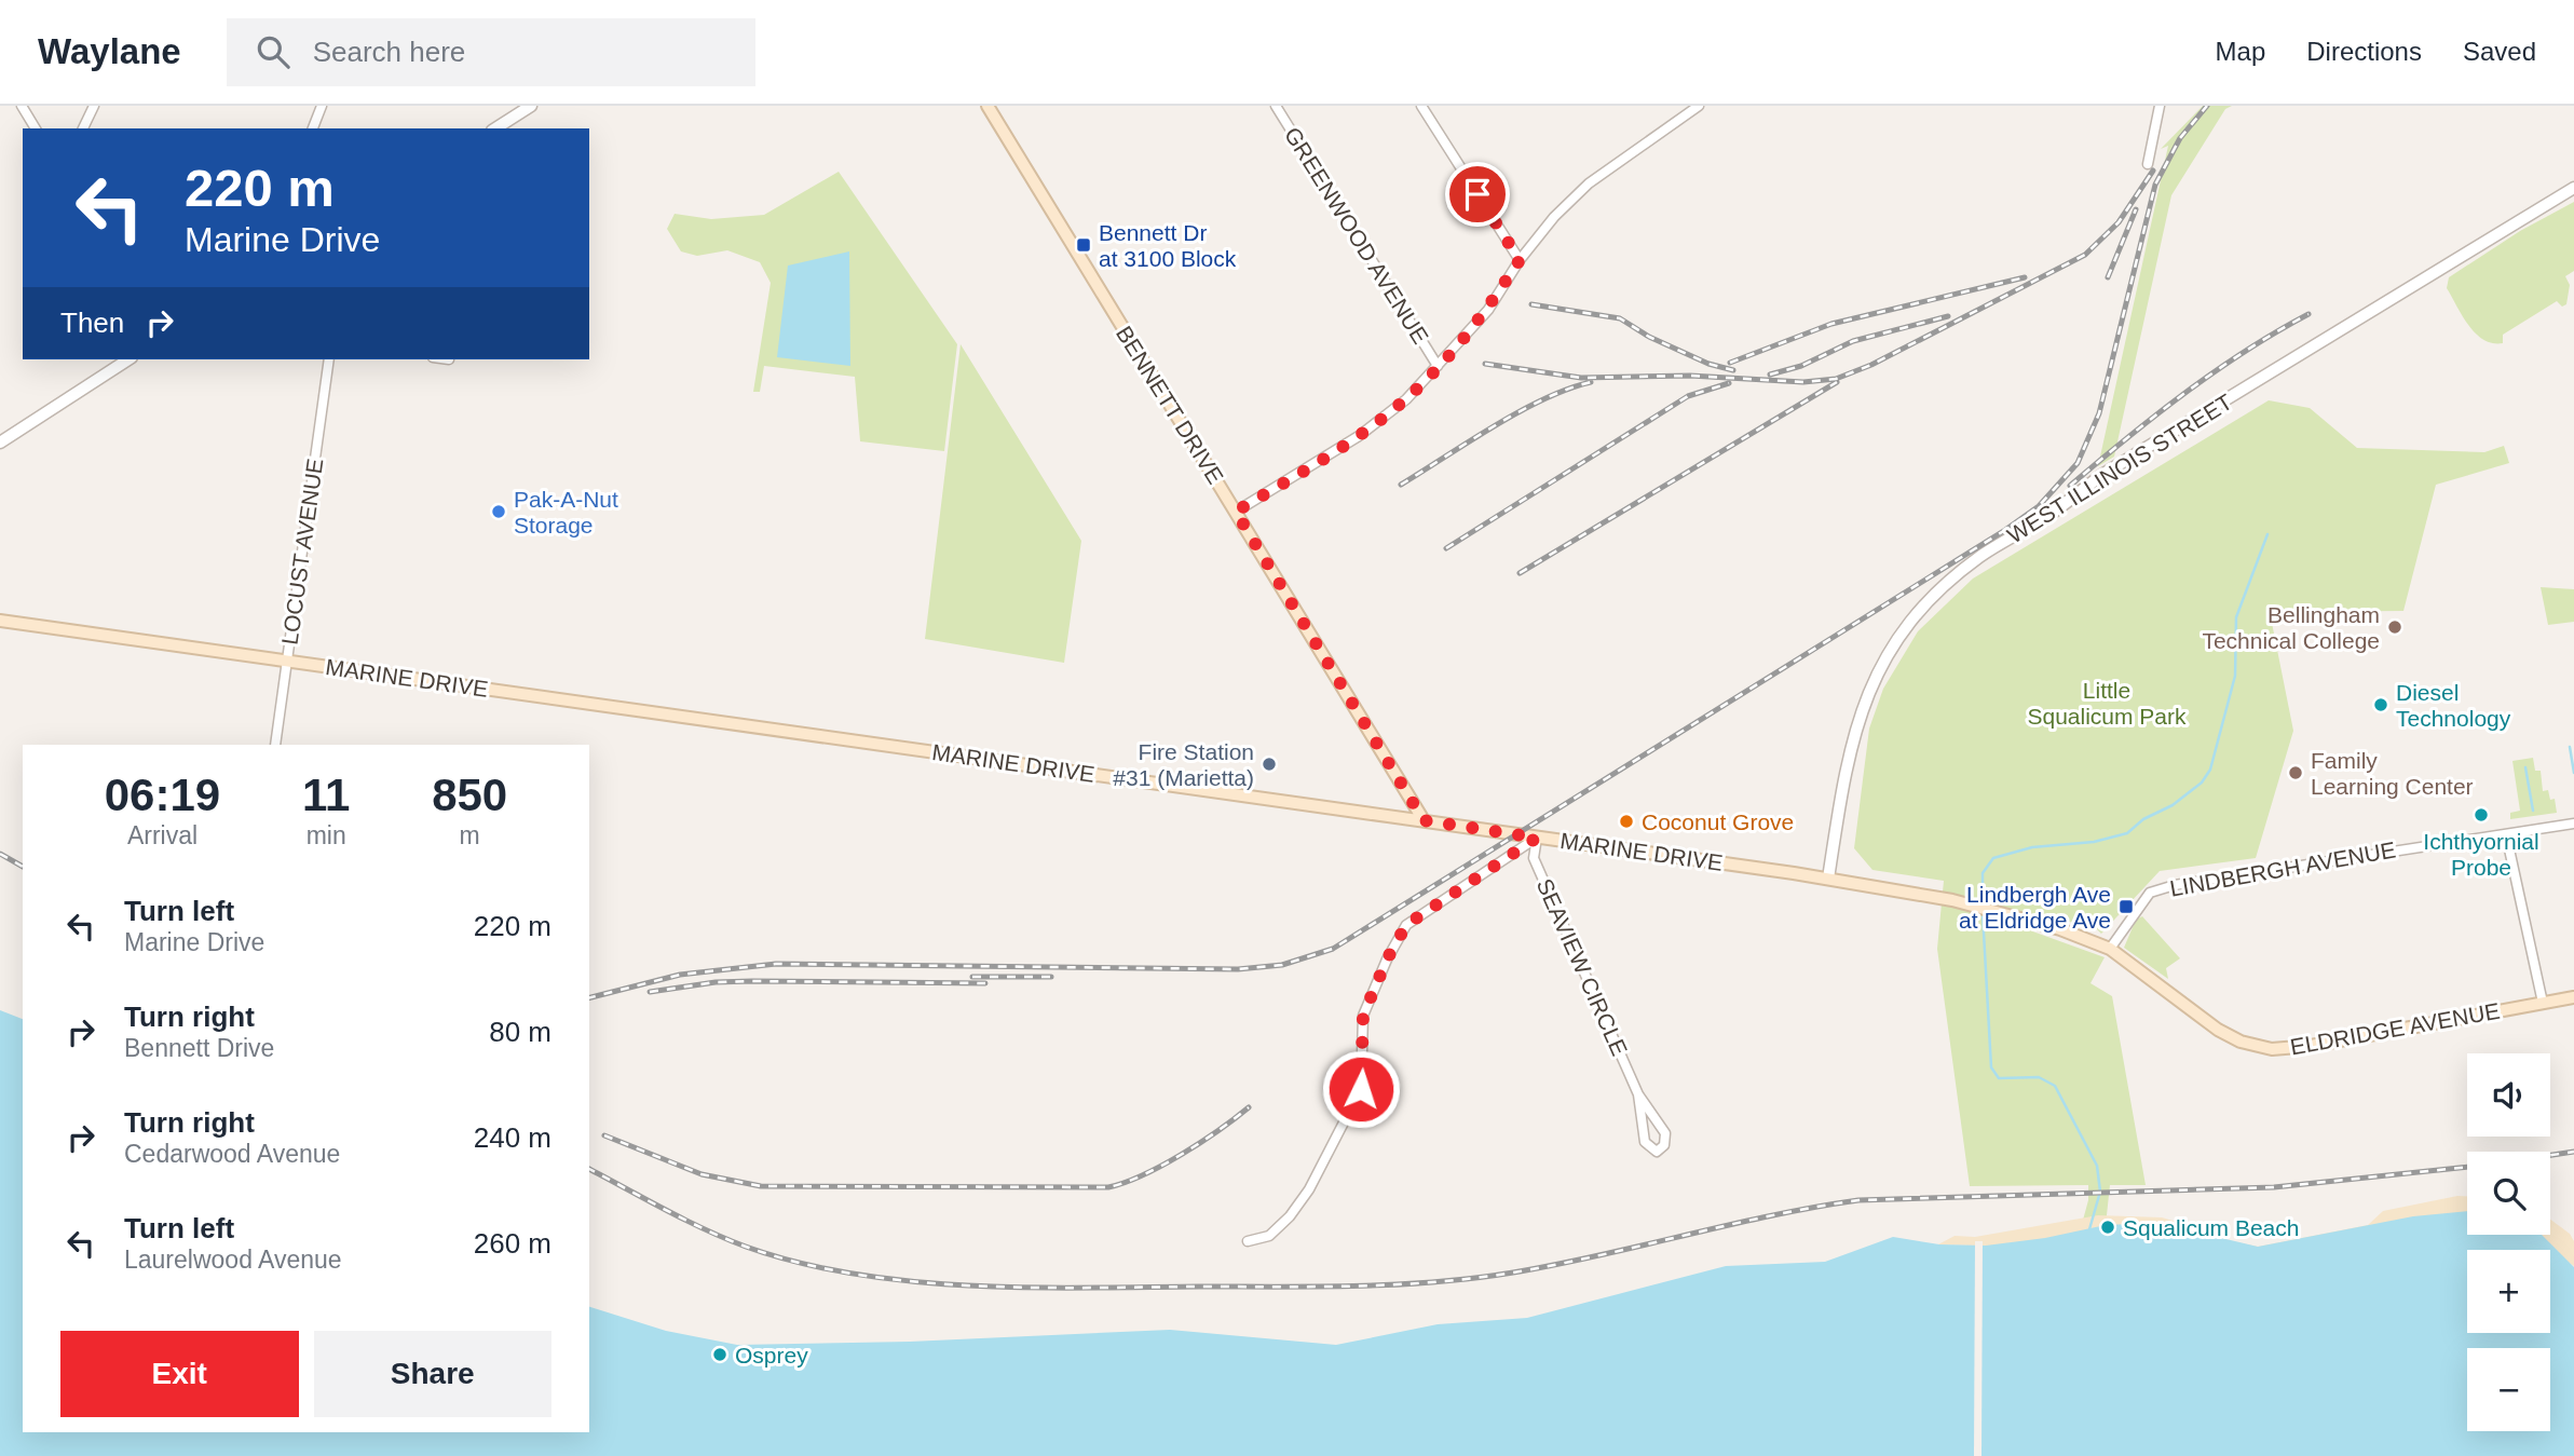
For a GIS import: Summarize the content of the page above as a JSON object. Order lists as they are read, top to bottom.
{
  "streets": {
    "main road": ["BENNETT DRIVE", "MARINE DRIVE", "ELDRIDGE AVENUE"],
    "street": [
      "GREENWOOD AVENUE",
      "WEST ILLINOIS STREET",
      "LOCUST AVENUE",
      "LINDBERGH AVENUE",
      "SEAVIEW CIRCLE"
    ]
  },
  "crossings": [
    ["BENNETT DRIVE", "MARINE DRIVE"],
    ["WEST ILLINOIS STREET", "MARINE DRIVE"],
    ["LOCUST AVENUE", "MARINE DRIVE"],
    ["MARINE DRIVE", "LINDBERGH AVENUE"],
    ["MARINE DRIVE", "SEAVIEW CIRCLE"],
    ["MARINE DRIVE", "ELDRIDGE AVENUE"],
    ["LINDBERGH AVENUE", "ELDRIDGE AVENUE"]
  ],
  "parks": ["Little Squalicum Park"],
  "places": {
    "transit": ["Bennett Dr at 3100 Block", "Lindbergh Ave at Eldridge Ave"],
    "other": [
      "Pak-A-Nut Storage",
      "Bellingham Technical College",
      "Diesel Technology",
      "Fire Station #31 (Marietta)",
      "Family Learning Center",
      "Ichthyornial Probe",
      "Coconut Grove",
      "Squalicum Beach",
      "Osprey"
    ]
  },
  "page": {
    "header": "Waylane",
    "search": "Search here",
    "nav": ["Map", "Directions", "Saved"],
    "turn": ["220 m", "Marine Drive"],
    "then": "Then",
    "eta": [
      "06:19",
      "Arrival",
      "11",
      "min",
      "850",
      "m"
    ],
    "list": [
      {
        "name": "Turn left",
        "note": "Marine Drive",
        "value": "220 m"
      },
      {
        "name": "Turn right",
        "note": "Bennett Drive",
        "value": "80 m"
      },
      {
        "name": "Turn right",
        "note": "Cedarwood Avenue",
        "value": "240 m"
      },
      {
        "name": "Turn left",
        "note": "Laurelwood Avenue",
        "value": "260 m"
      }
    ],
    "map_buttons": ["+", "−"],
    "buttons": ["Exit", "Share"]
  }
}
